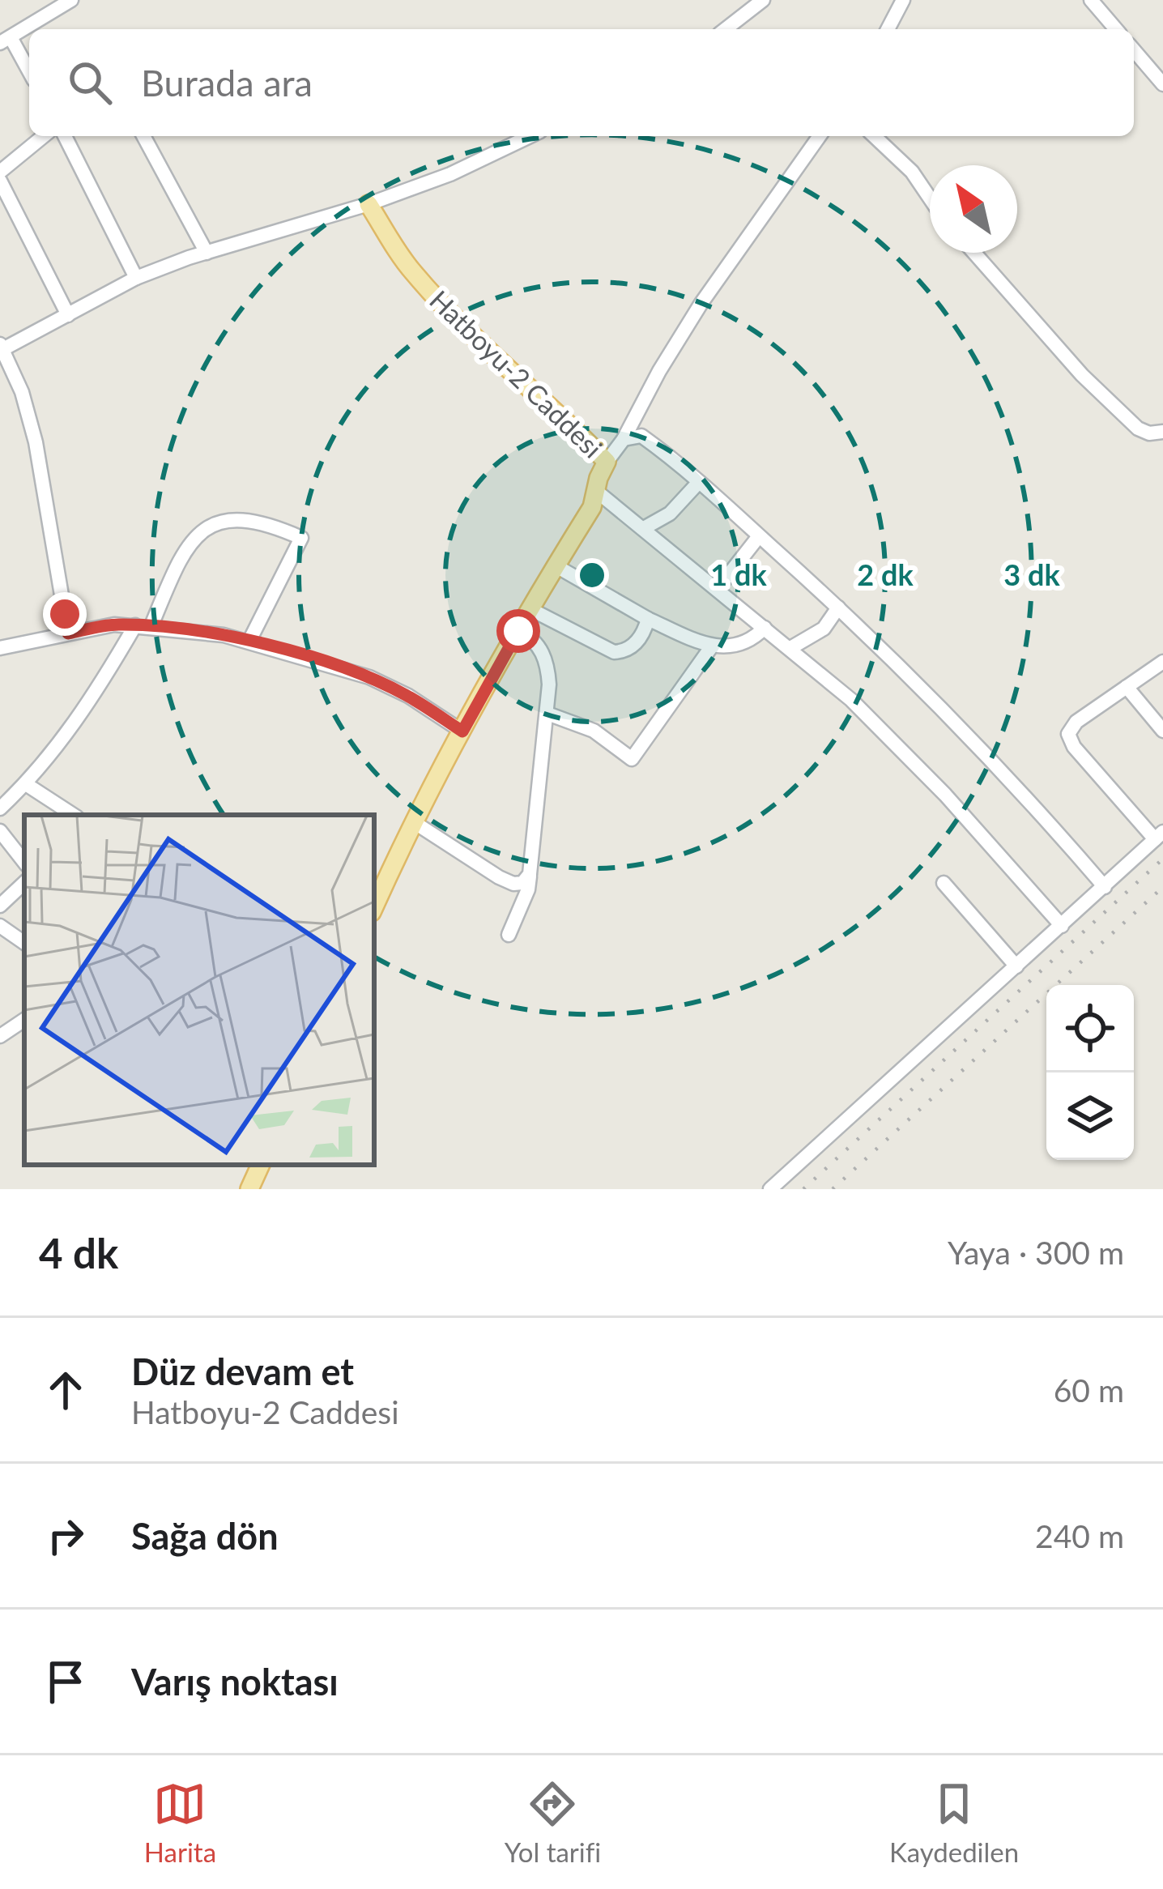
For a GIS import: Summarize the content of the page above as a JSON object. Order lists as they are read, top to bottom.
{
  "streets": {
    "main road": ["Hatboyu-2 Caddesi"]
  },
  "north": "top left",
  "page": {
    "search": "Burada ara",
    "heading": ["4 dk", "Yaya · 300 m"],
    "list": [
      ["Düz devam et", "Hatboyu-2 Caddesi", "60 m"],
      ["Sağa dön", "240 m"],
      "Varış noktası"
    ],
    "nav": ["Harita", "Yol tarifi", "Kaydedilen"]
  },
  "rings": ["1 dk", "2 dk", "3 dk"]
}
